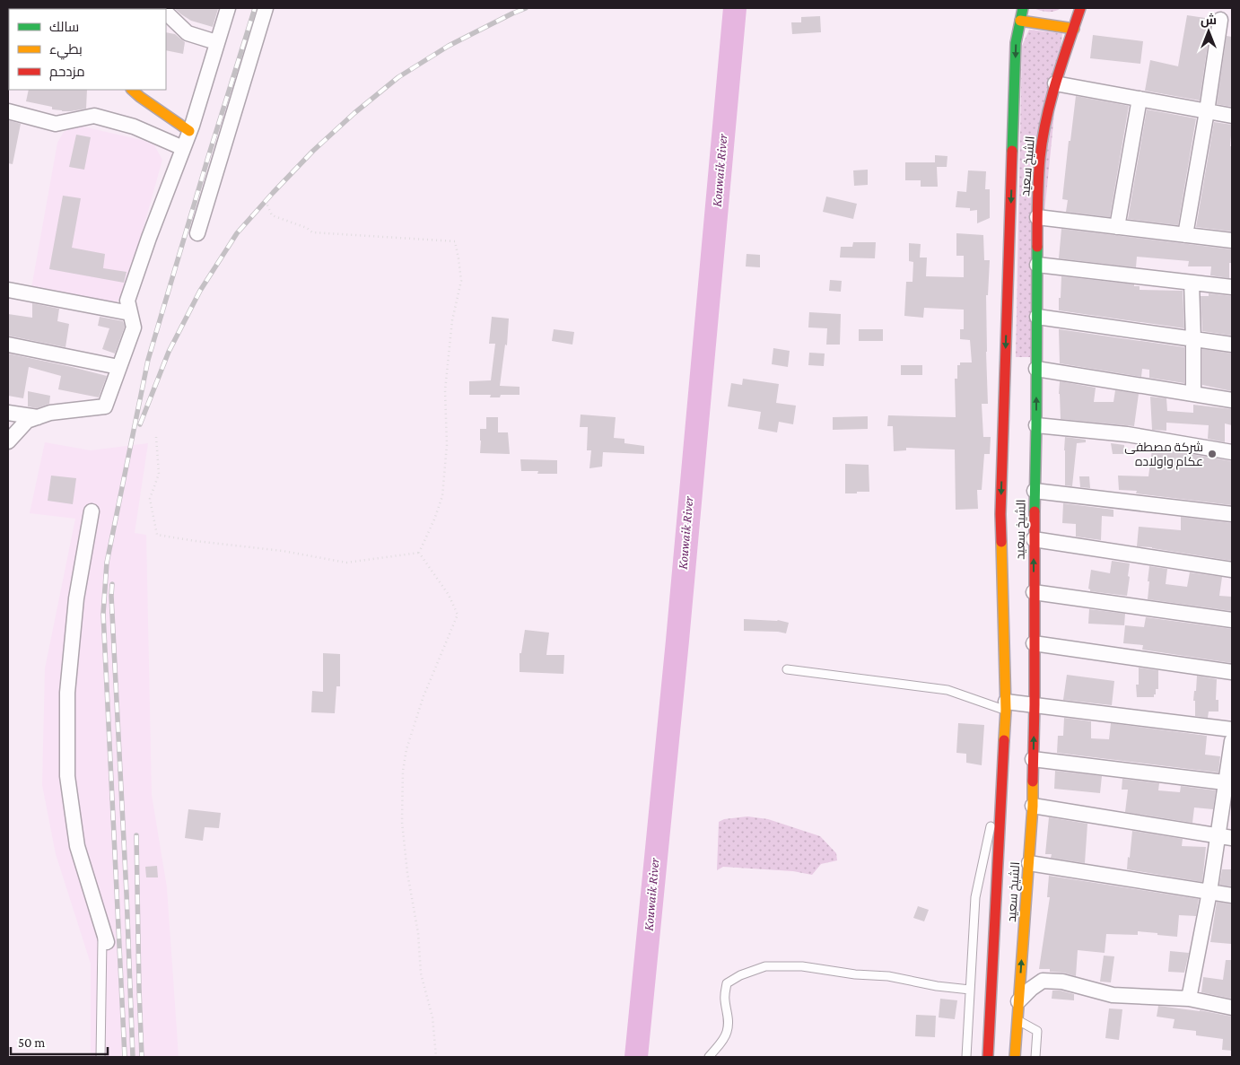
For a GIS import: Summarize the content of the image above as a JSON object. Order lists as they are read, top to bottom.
{
  "streets": {
    "main road": ["الشيخ سعيد"]
  },
  "water": ["Kouwaik River"],
  "places": ["شركة مصطفى عكام واولاده"],
  "legend": ["سالك", "بطيء", "مزدحم"],
  "scale_bar": "50 m",
  "north": "top"
}
